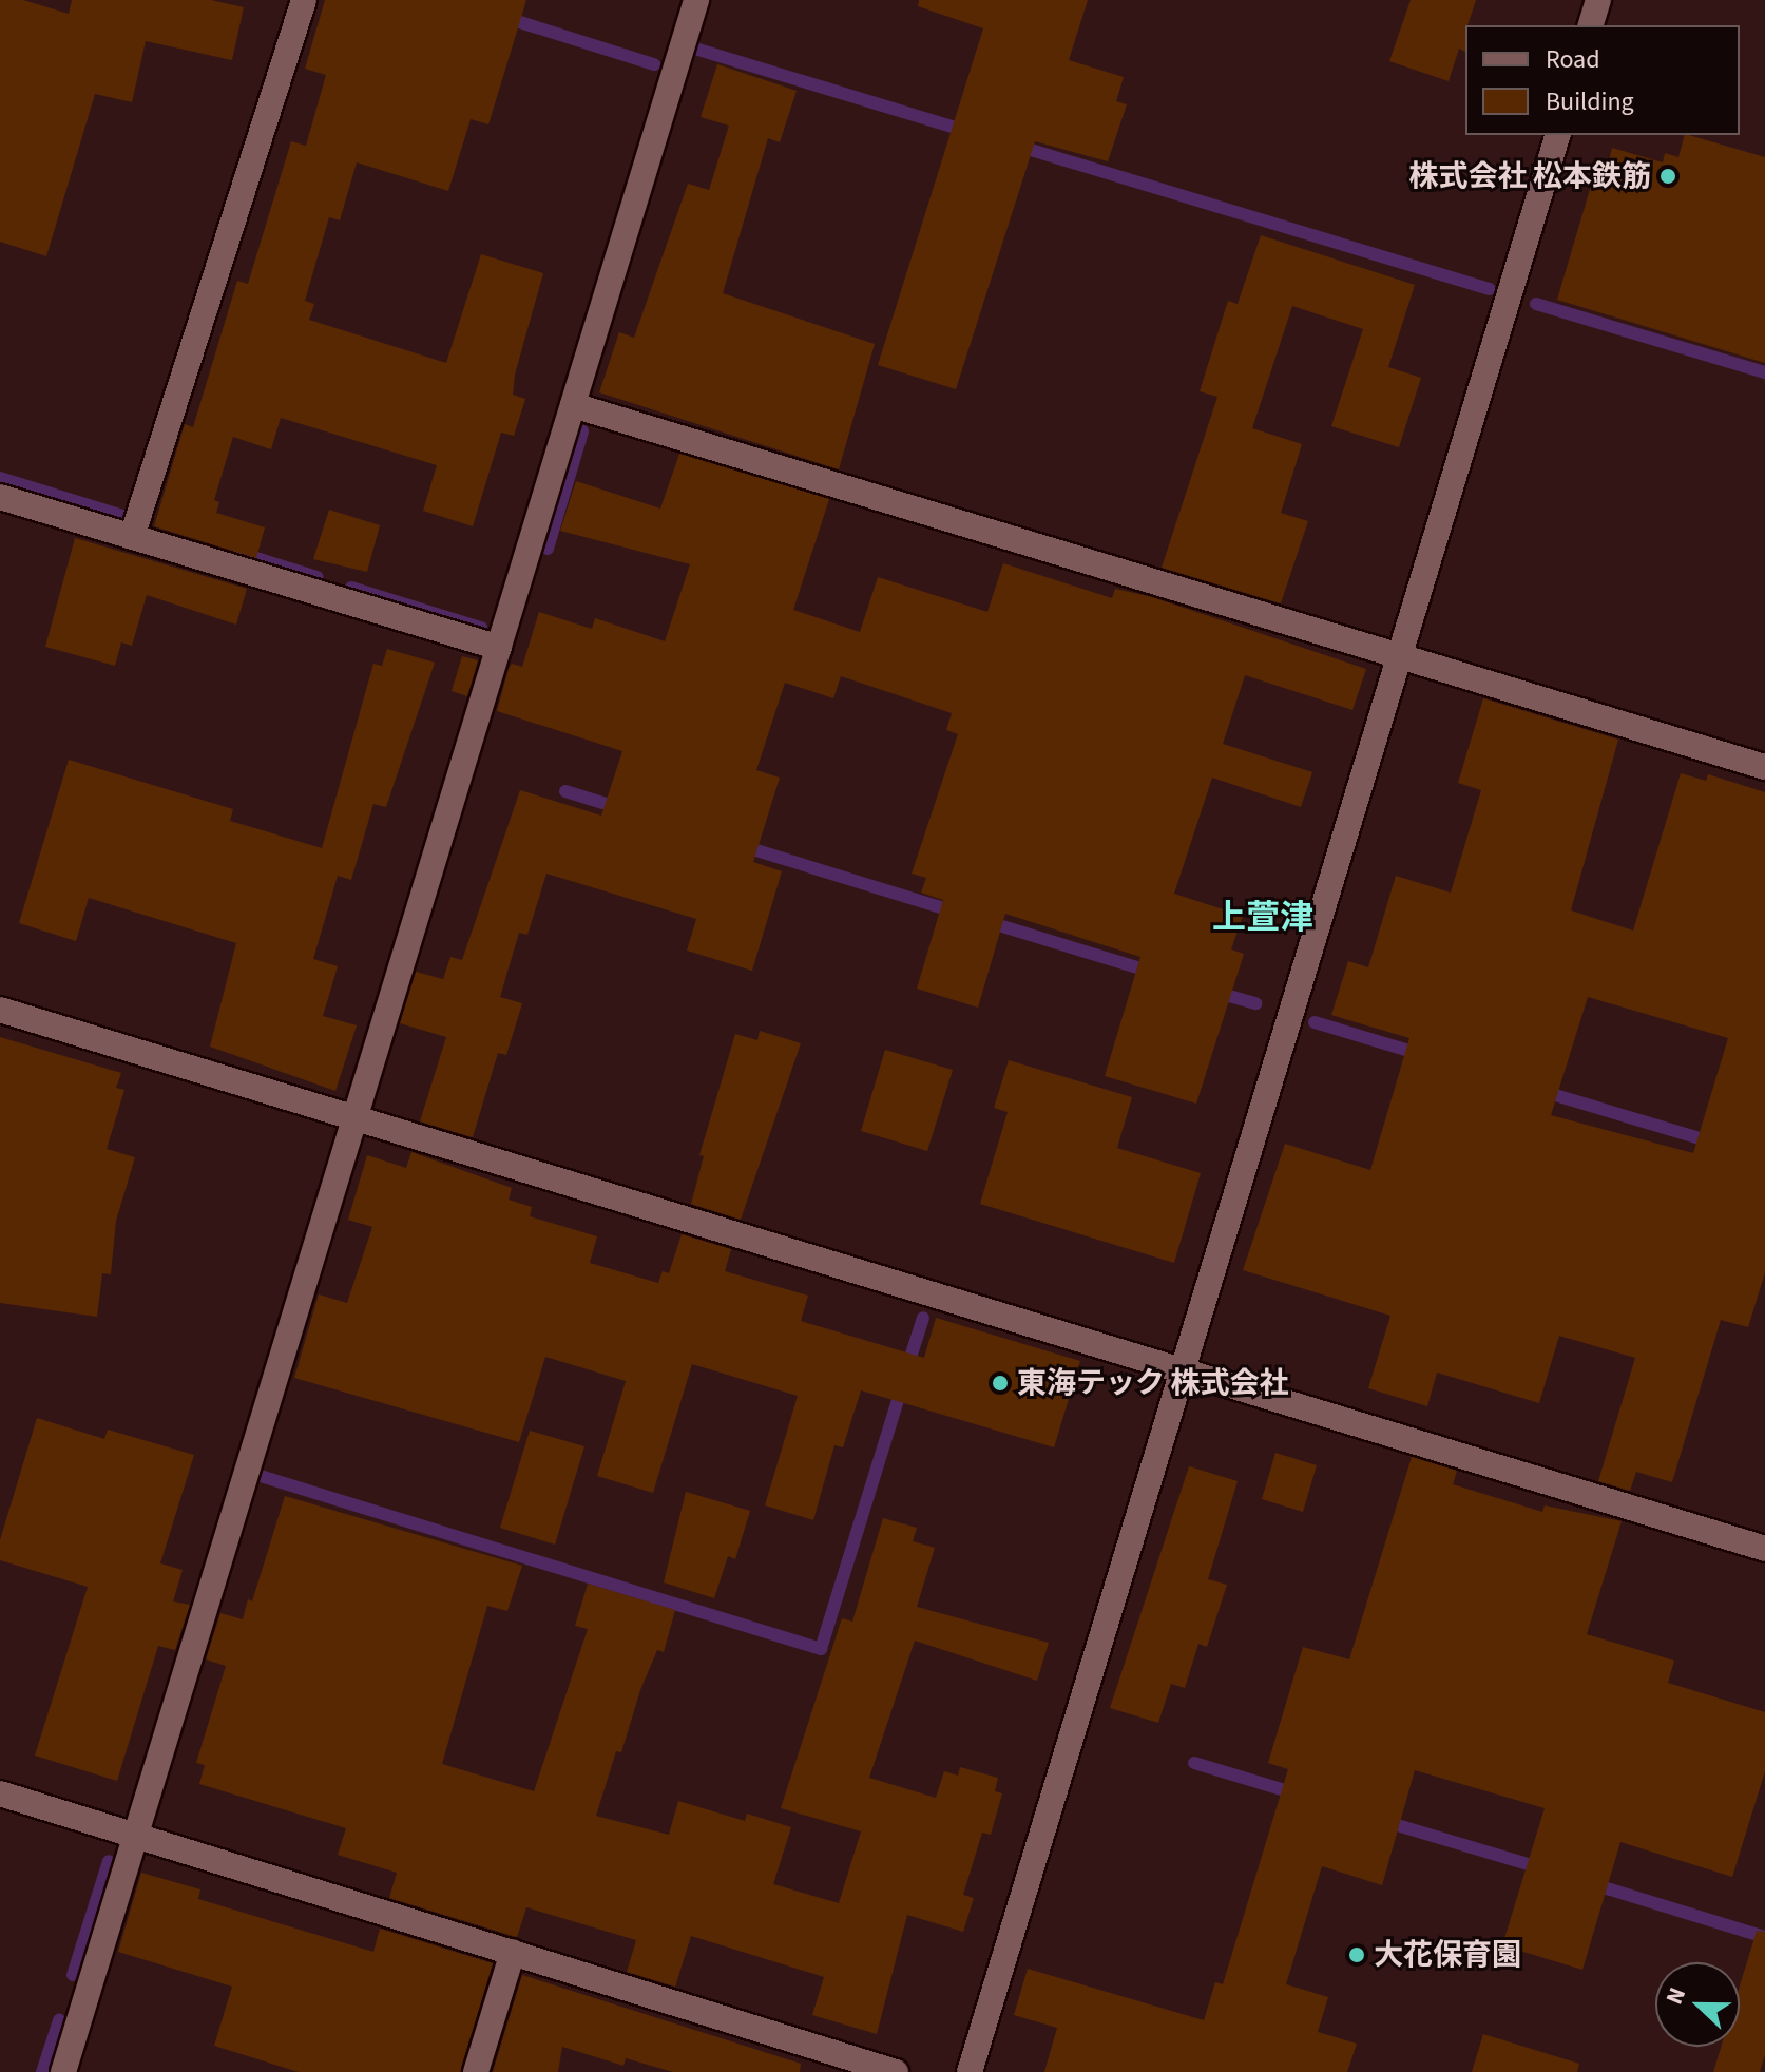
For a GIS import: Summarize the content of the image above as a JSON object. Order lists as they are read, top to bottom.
{
  "districts": ["上萱津"],
  "places": ["株式会社 松本鉄筋", "東海テック 株式会社", "大花保育園"],
  "legend": ["Road", "Building"],
  "north": "left"
}
